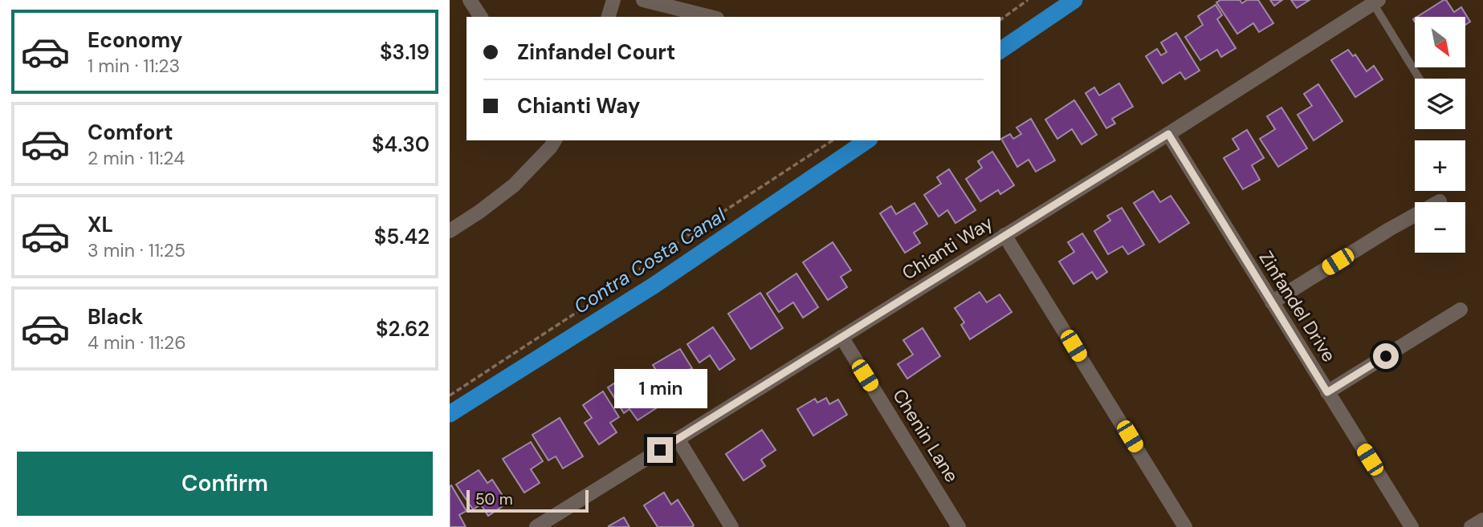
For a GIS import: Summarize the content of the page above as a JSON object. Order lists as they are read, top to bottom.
{
  "streets": {
    "street": ["Chianti Way", "Zinfandel Drive", "Chenin Lane"]
  },
  "crossings": [
    ["Chianti Way", "Zinfandel Drive"],
    ["Chianti Way", "Chenin Lane"]
  ],
  "water": ["Contra Costa Canal"],
  "scale_bar": "50 m",
  "north": "bottom right",
  "page": {
    "list": [
      {
        "name": "Economy",
        "note": "1 min · 11:23",
        "value": "$3.19"
      },
      {
        "name": "Comfort",
        "note": "2 min · 11:24",
        "value": "$4.30"
      },
      {
        "name": "XL",
        "note": "3 min · 11:25",
        "value": "$5.42"
      },
      {
        "name": "Black",
        "note": "4 min · 11:26",
        "value": "$2.62"
      }
    ],
    "map_buttons": ["+", "−"],
    "banner": ["Zinfandel Court", "Chianti Way"],
    "bubble": "1 min",
    "buttons": "Confirm",
    "scale": "50 m"
  }
}
